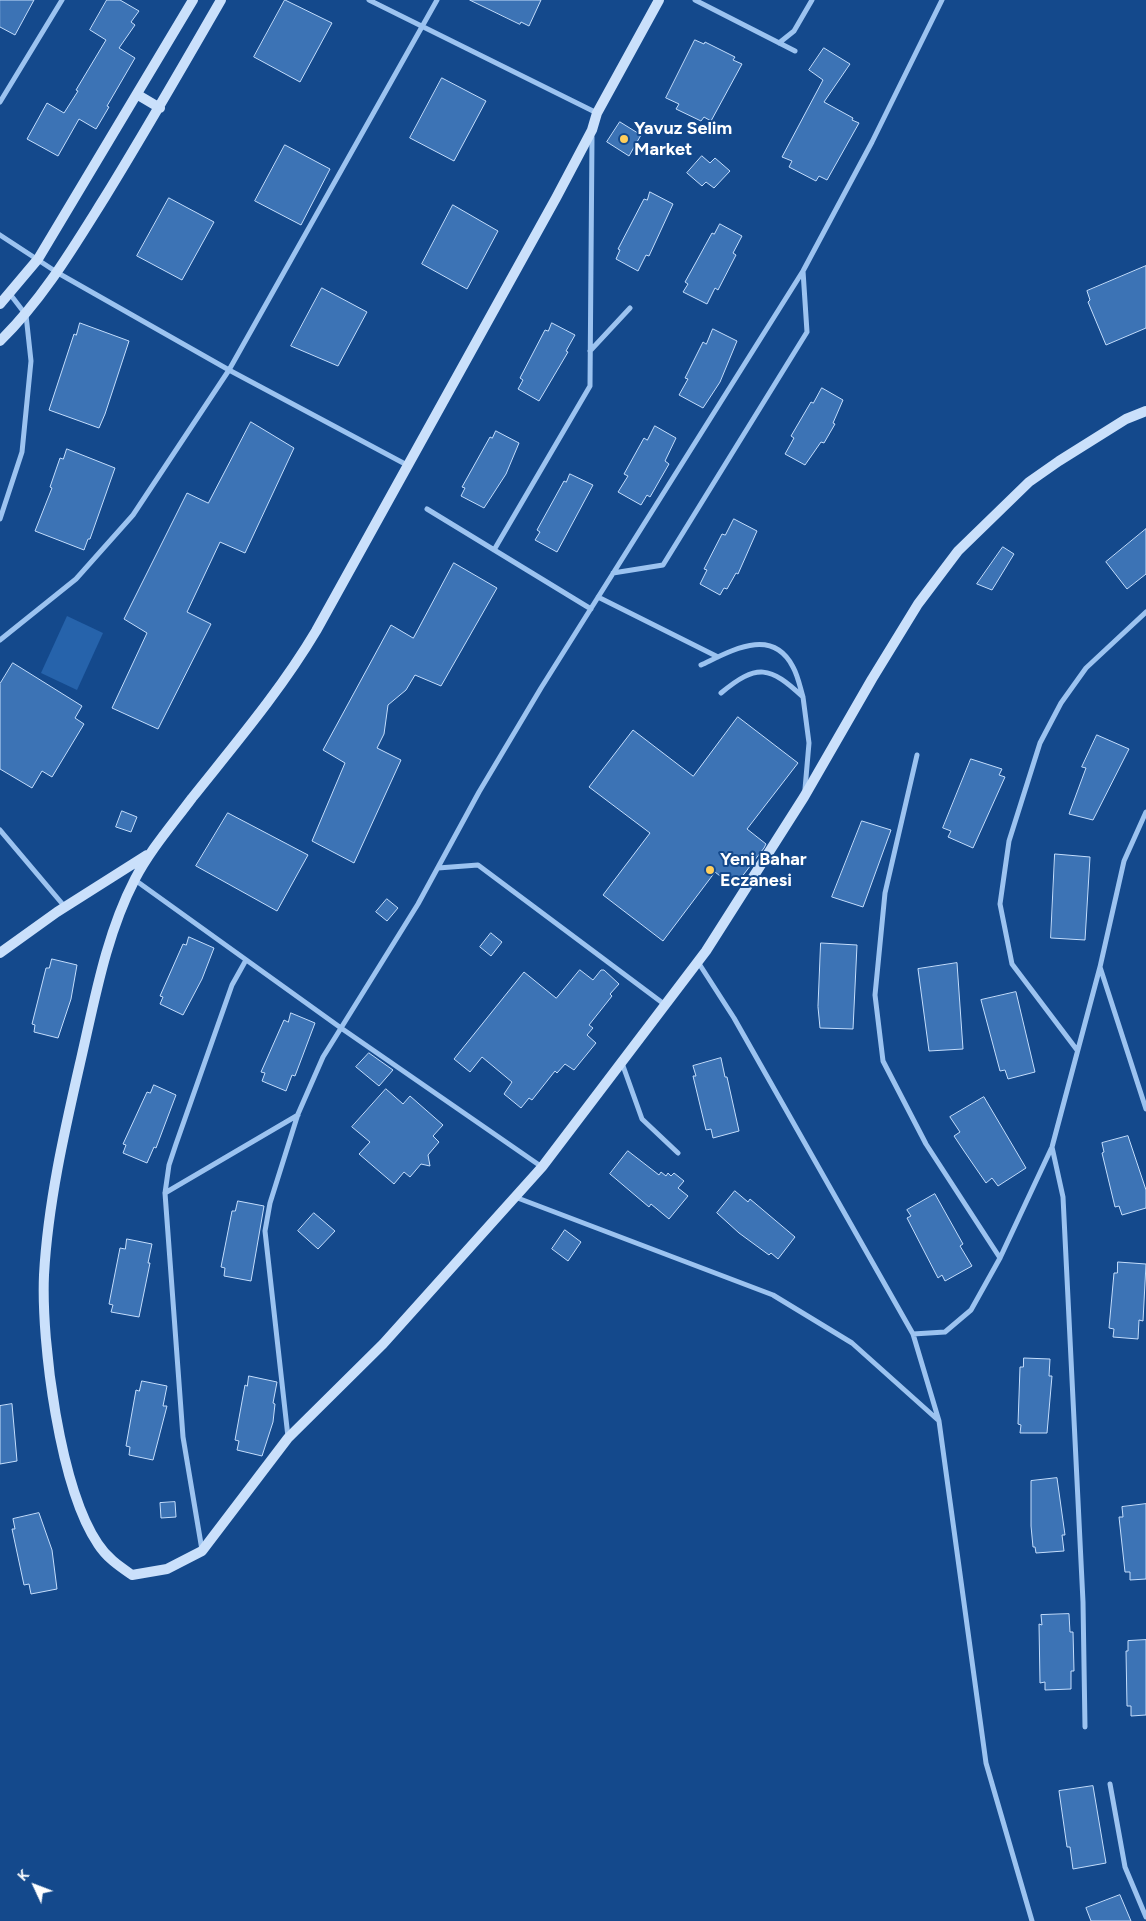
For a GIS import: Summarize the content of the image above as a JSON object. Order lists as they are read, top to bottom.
{
  "places": ["Yavuz Selim Market", "Yeni Bahar Eczanesi"],
  "north": "top left"
}
